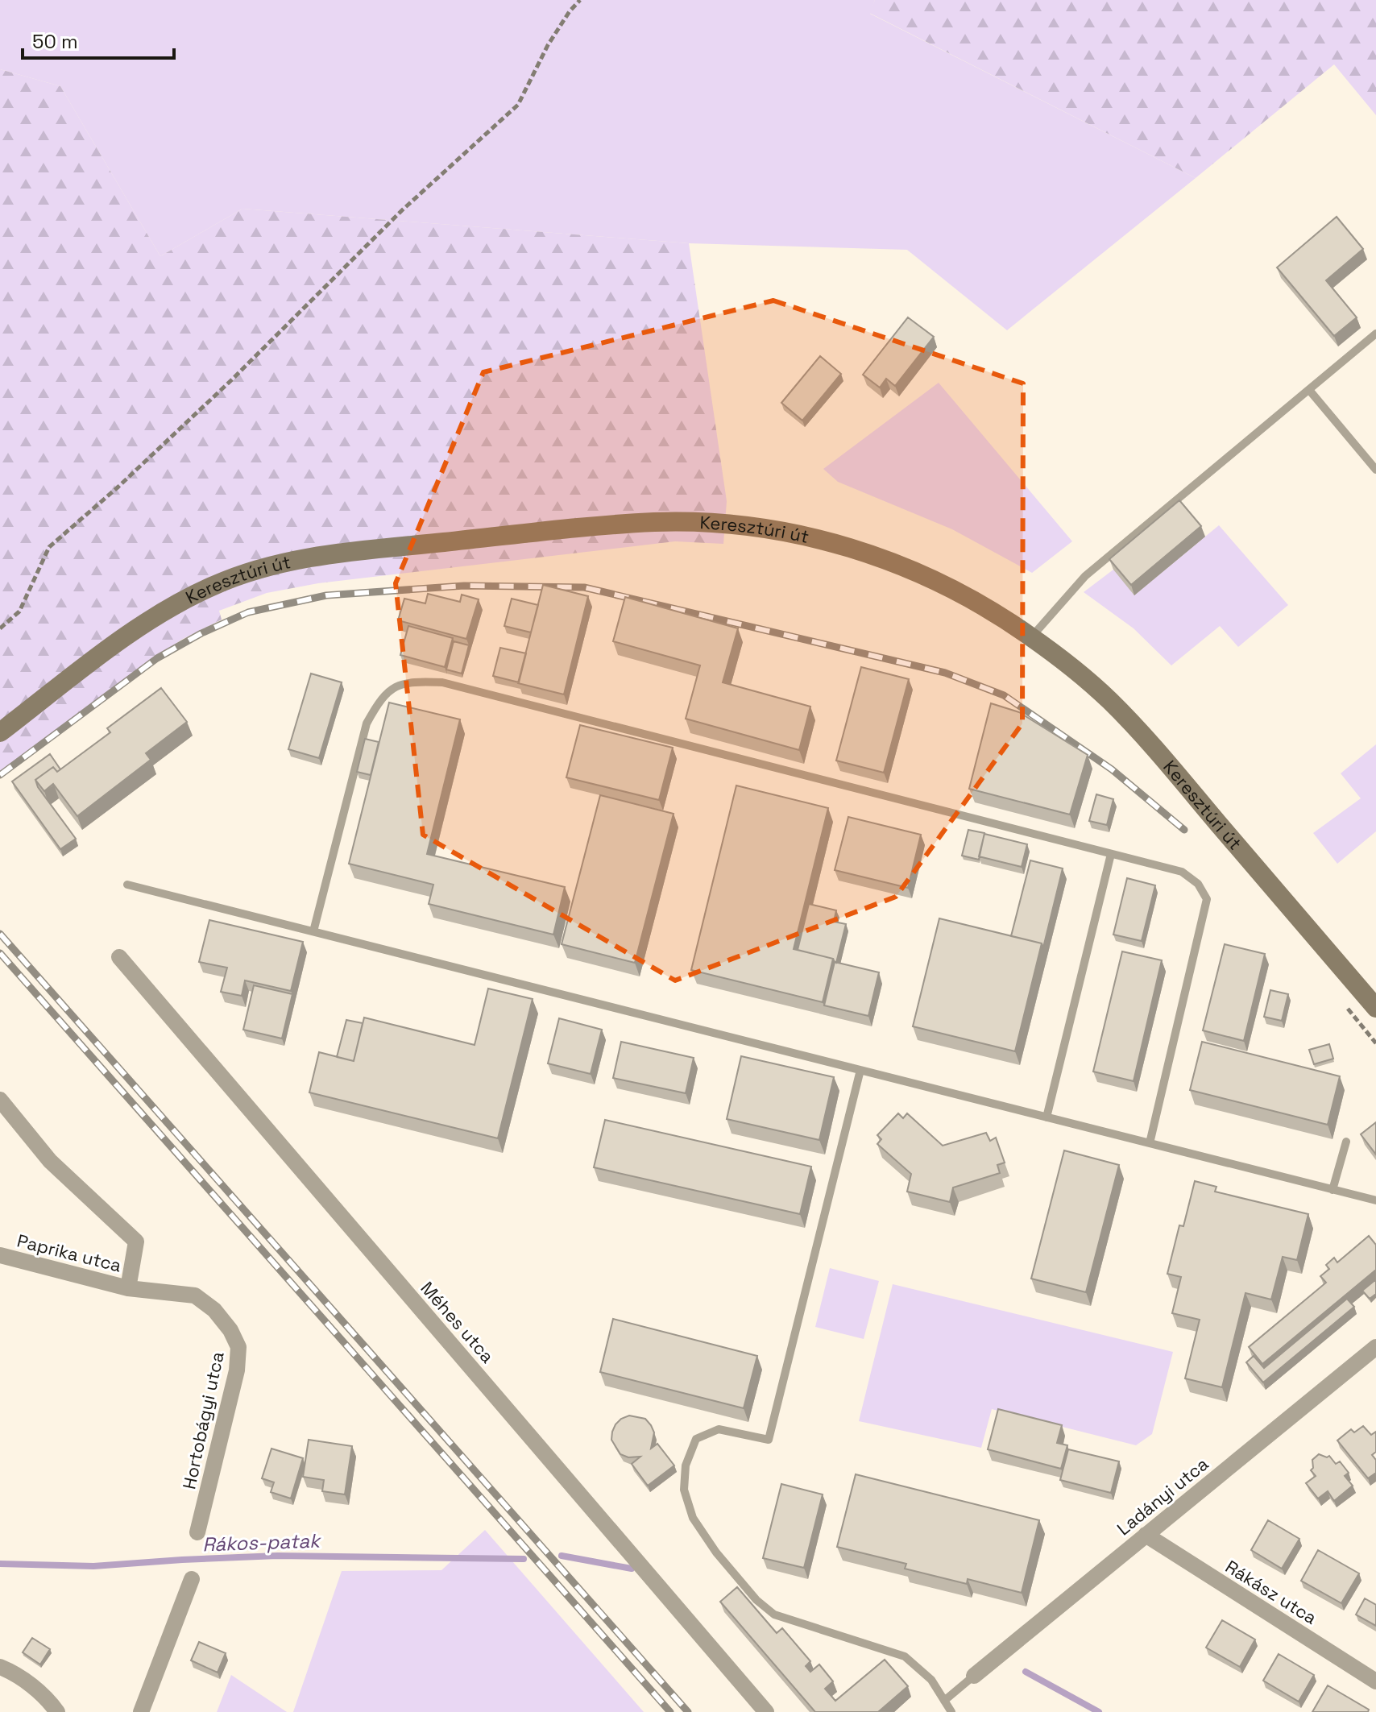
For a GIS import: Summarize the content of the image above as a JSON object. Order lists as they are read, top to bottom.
{
  "streets": {
    "main road": ["Keresztúri út"],
    "street": [
      "Paprika utca",
      "Méhes utca",
      "Hortobágyi utca",
      "Ladányi utca",
      "Rákász utca"
    ]
  },
  "crossings": [
    ["Paprika utca", "Hortobágyi utca"],
    ["Ladányi utca", "Rákász utca"]
  ],
  "water": ["Rákos-patak"],
  "scale_bar": "50 m"
}
